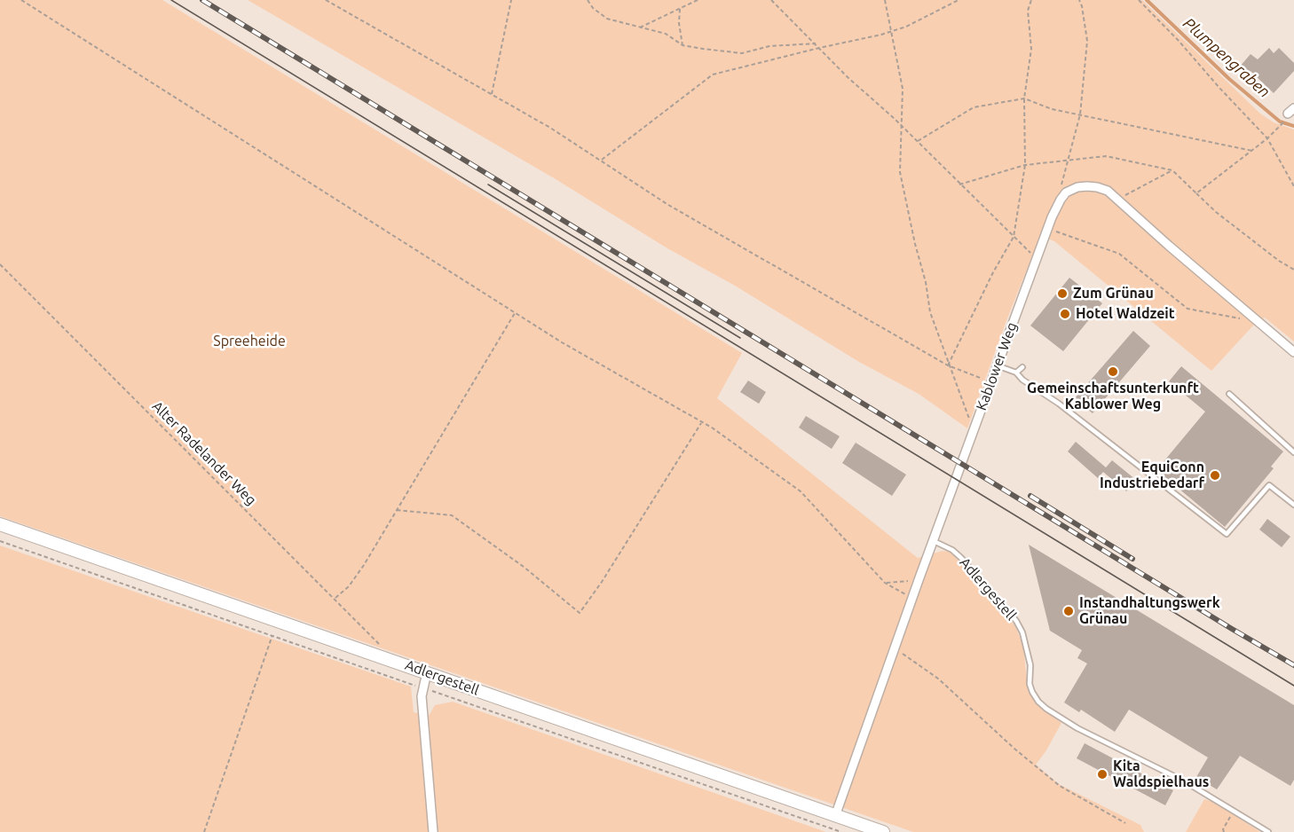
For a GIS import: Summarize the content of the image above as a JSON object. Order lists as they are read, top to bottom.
{
  "streets": {
    "main road": ["Adlergestell"],
    "street": ["Kablower Weg"],
    "path": ["Alter Radelander Weg"]
  },
  "crossings": [
    ["Kablower Weg", "Adlergestell"],
    ["Alter Radelander Weg", "Adlergestell"]
  ],
  "water": ["Plumpengraben"],
  "parks": ["Spreeheide"],
  "places": [
    "Zum Grünau",
    "Hotel Waldzeit",
    "Gemeinschaftsunterkunft Kablower Weg",
    "EquiConn Industriebedarf",
    "Instandhaltungswerk Grünau",
    "Kita Waldspielhaus"
  ]
}
